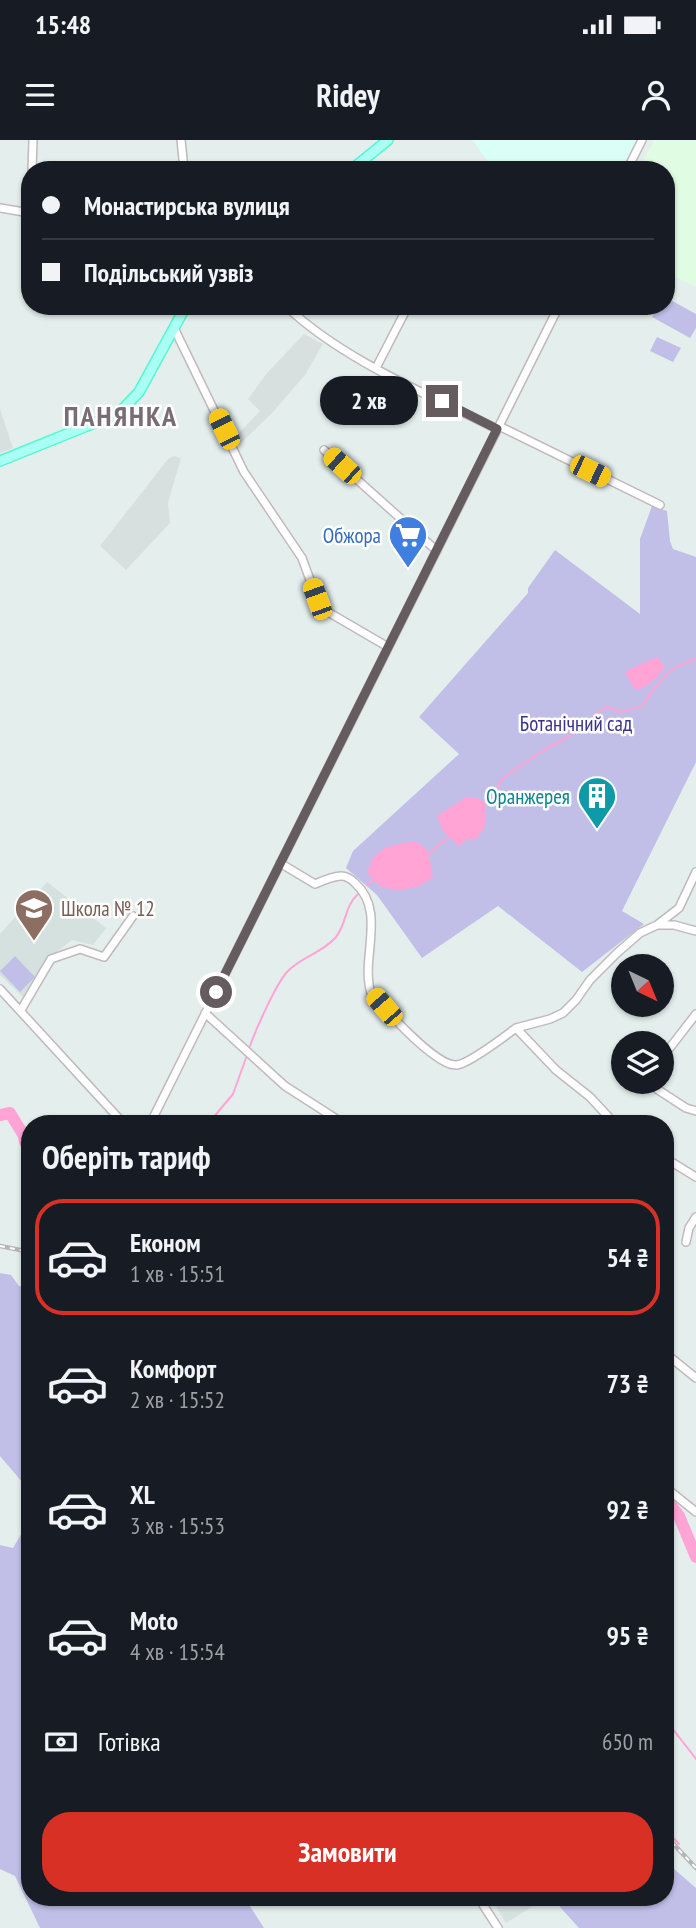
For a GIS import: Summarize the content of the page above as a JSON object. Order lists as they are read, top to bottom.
{
  "districts": ["ПАНЯНКА"],
  "parks": ["Ботанічний сад"],
  "places": {
    "supermarket": ["Обжора"],
    "building": ["Оранжерея"],
    "school or university": ["Школа № 12"]
  },
  "north": "bottom right",
  "page": {
    "status": "15:48",
    "header": "Ridey",
    "banner": ["Монастирська вулиця", "Подільський узвіз"],
    "bubble": "2 хв",
    "heading": "Оберіть тариф",
    "list": [
      {
        "name": "Економ",
        "note": "1 хв · 15:51",
        "value": "54 ₴"
      },
      {
        "name": "Комфорт",
        "note": "2 хв · 15:52",
        "value": "73 ₴"
      },
      {
        "name": "XL",
        "note": "3 хв · 15:53",
        "value": "92 ₴"
      },
      {
        "name": "Moto",
        "note": "4 хв · 15:54",
        "value": "95 ₴"
      }
    ],
    "pay": ["Готівка", "650 m"],
    "buttons": "Замовити"
  }
}
